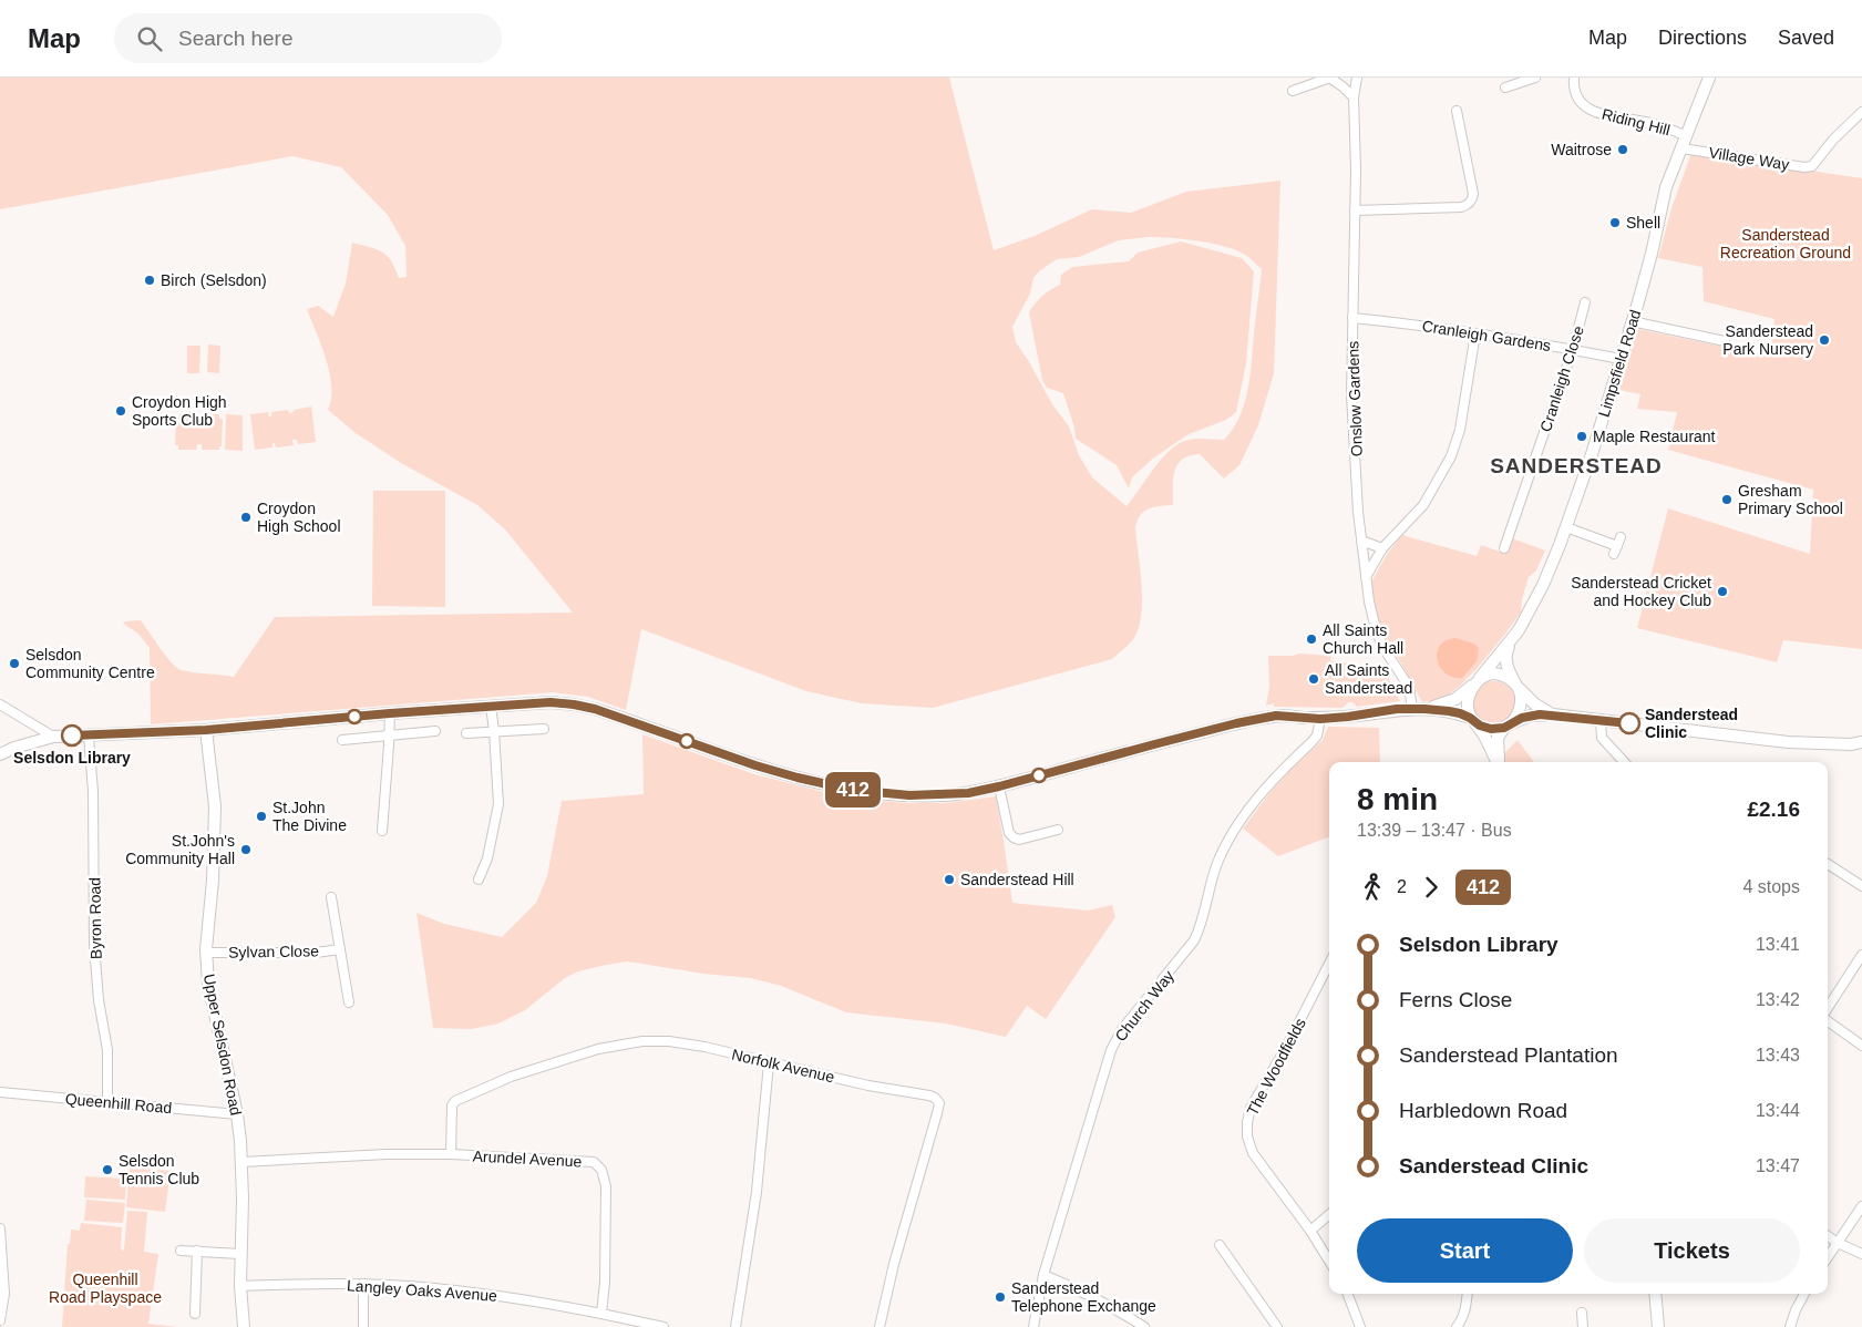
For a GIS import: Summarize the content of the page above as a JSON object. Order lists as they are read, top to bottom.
{
  "streets": {
    "main road": ["Limpsfield Road", "Upper Selsdon Road"],
    "street": [
      "Riding Hill",
      "Village Way",
      "Cranleigh Gardens",
      "Cranleigh Close",
      "Onslow Gardens",
      "Byron Road",
      "Sylvan Close",
      "Church Way",
      "Norfolk Avenue",
      "The Woodfields",
      "Queenhill Road",
      "Arundel Avenue",
      "Langley Oaks Avenue"
    ]
  },
  "crossings": [
    ["Riding Hill", "Limpsfield Road"],
    ["Village Way", "Limpsfield Road"],
    ["Cranleigh Gardens", "Limpsfield Road"],
    ["Cranleigh Gardens", "Cranleigh Close"],
    ["Cranleigh Gardens", "Onslow Gardens"],
    ["Limpsfield Road", "Onslow Gardens"],
    ["Byron Road", "Queenhill Road"],
    ["Sylvan Close", "Upper Selsdon Road"],
    ["Upper Selsdon Road", "Queenhill Road"],
    ["Upper Selsdon Road", "Arundel Avenue"],
    ["Upper Selsdon Road", "Langley Oaks Avenue"],
    ["Norfolk Avenue", "Arundel Avenue"],
    ["Arundel Avenue", "Langley Oaks Avenue"]
  ],
  "districts": ["SANDERSTEAD"],
  "parks": ["Sanderstead Recreation Ground", "Queenhill Road Playspace"],
  "places": [
    "Waitrose",
    "Shell",
    "Birch (Selsdon)",
    "Sanderstead Park Nursery",
    "Croydon High Sports Club",
    "Maple Restaurant",
    "Gresham Primary School",
    "Croydon High School",
    "Sanderstead Cricket and Hockey Club",
    "All Saints Church Hall",
    "Selsdon Community Centre",
    "All Saints Sanderstead",
    "Sanderstead Clinic",
    "Selsdon Library",
    "St.John The Divine",
    "St.John's Community Hall",
    "Sanderstead Hill",
    "Selsdon Tennis Club",
    "Sanderstead Telephone Exchange"
  ],
  "lines": ["bus line 412"],
  "page": {
    "header": "Map",
    "search": "Search here",
    "nav": ["Map", "Directions", "Saved"],
    "on_map": "412",
    "heading": ["8 min", "13:39 – 13:47 · Bus", "£2.16"],
    "legs": ["2", "412", "4 stops"],
    "list": [
      {
        "name": "Selsdon Library",
        "value": "13:41"
      },
      {
        "name": "Ferns Close",
        "value": "13:42"
      },
      {
        "name": "Sanderstead Plantation",
        "value": "13:43"
      },
      {
        "name": "Harbledown Road",
        "value": "13:44"
      },
      {
        "name": "Sanderstead Clinic",
        "value": "13:47"
      }
    ],
    "buttons": ["Start", "Tickets"]
  }
}
